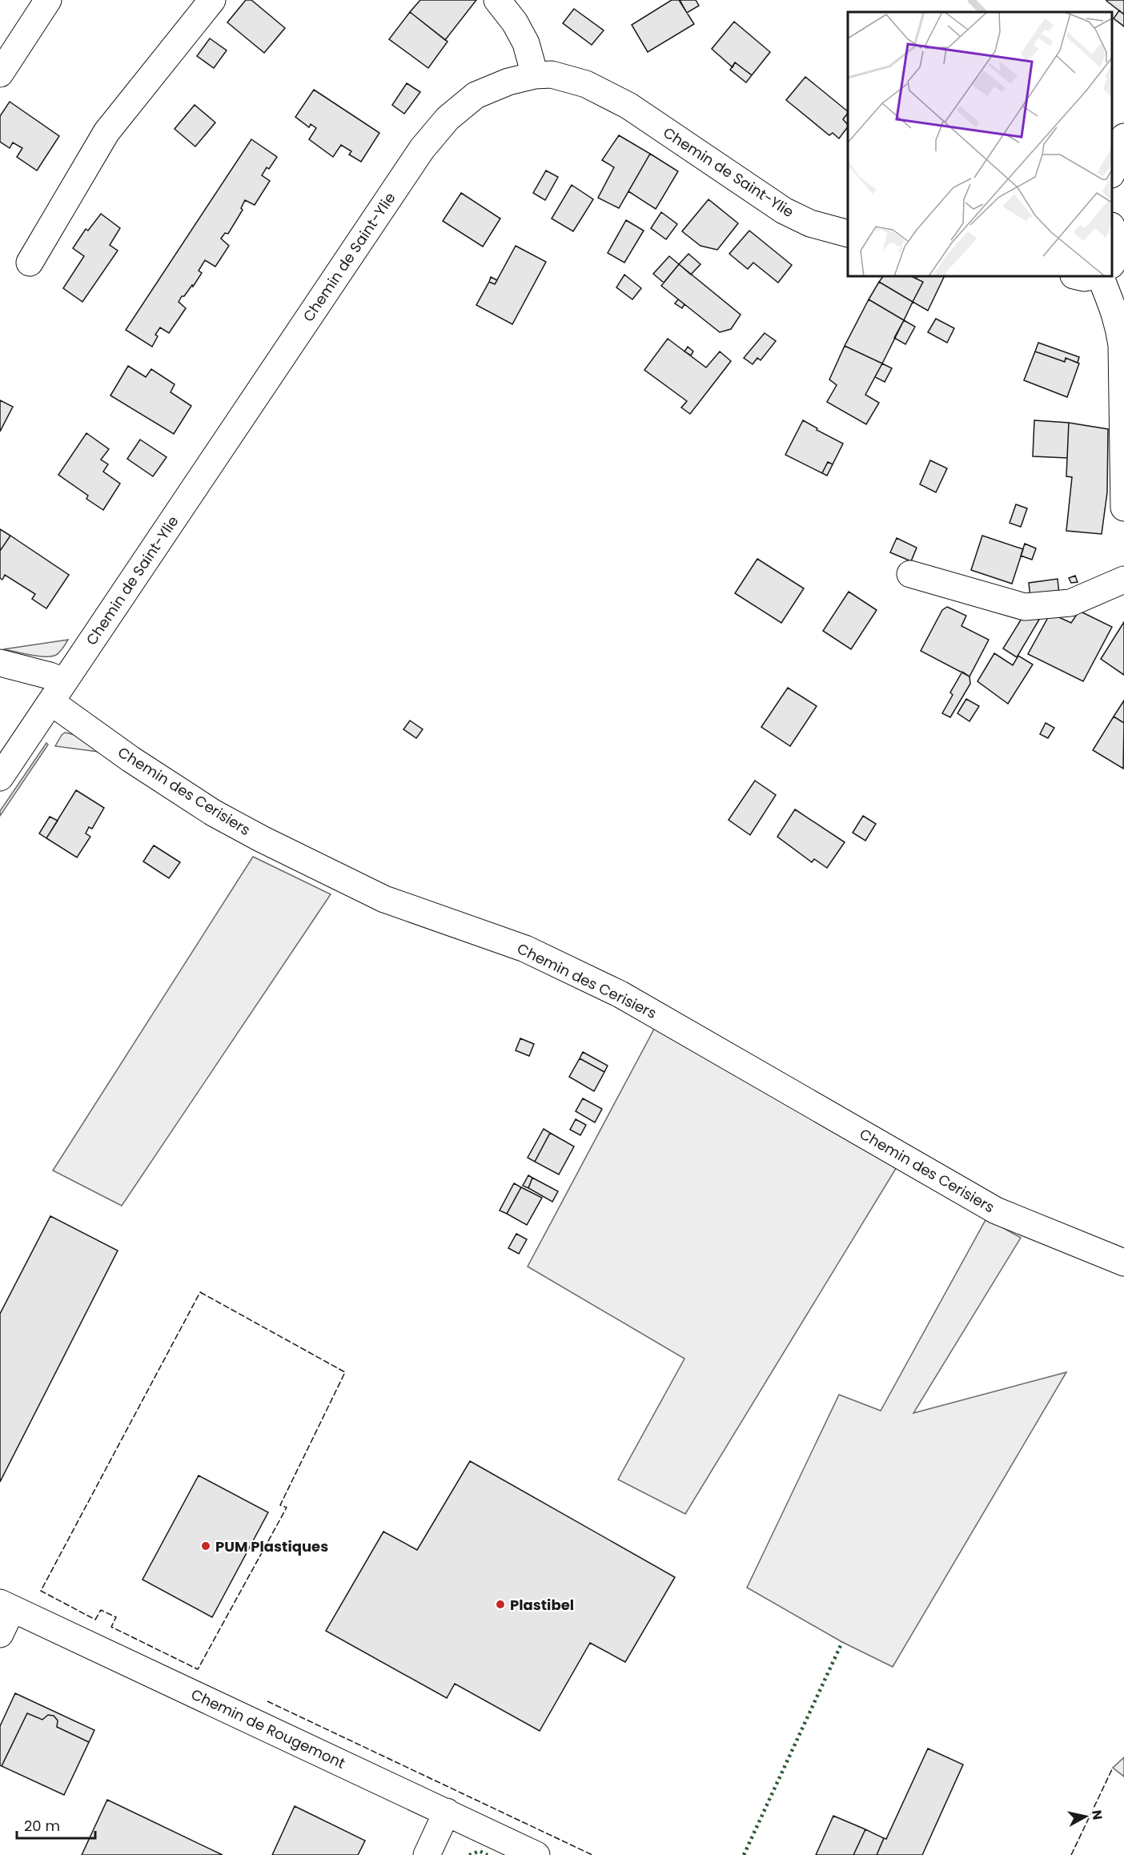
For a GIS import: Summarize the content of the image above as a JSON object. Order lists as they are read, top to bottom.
{
  "streets": {
    "street": ["Chemin de Saint-Ylie", "Chemin des Cerisiers", "Chemin de Rougemont"]
  },
  "crossings": [
    ["Chemin de Saint-Ylie", "Chemin des Cerisiers"]
  ],
  "places": ["PUM Plastiques", "Plastibel"],
  "scale_bar": "20 m",
  "north": "right"
}
